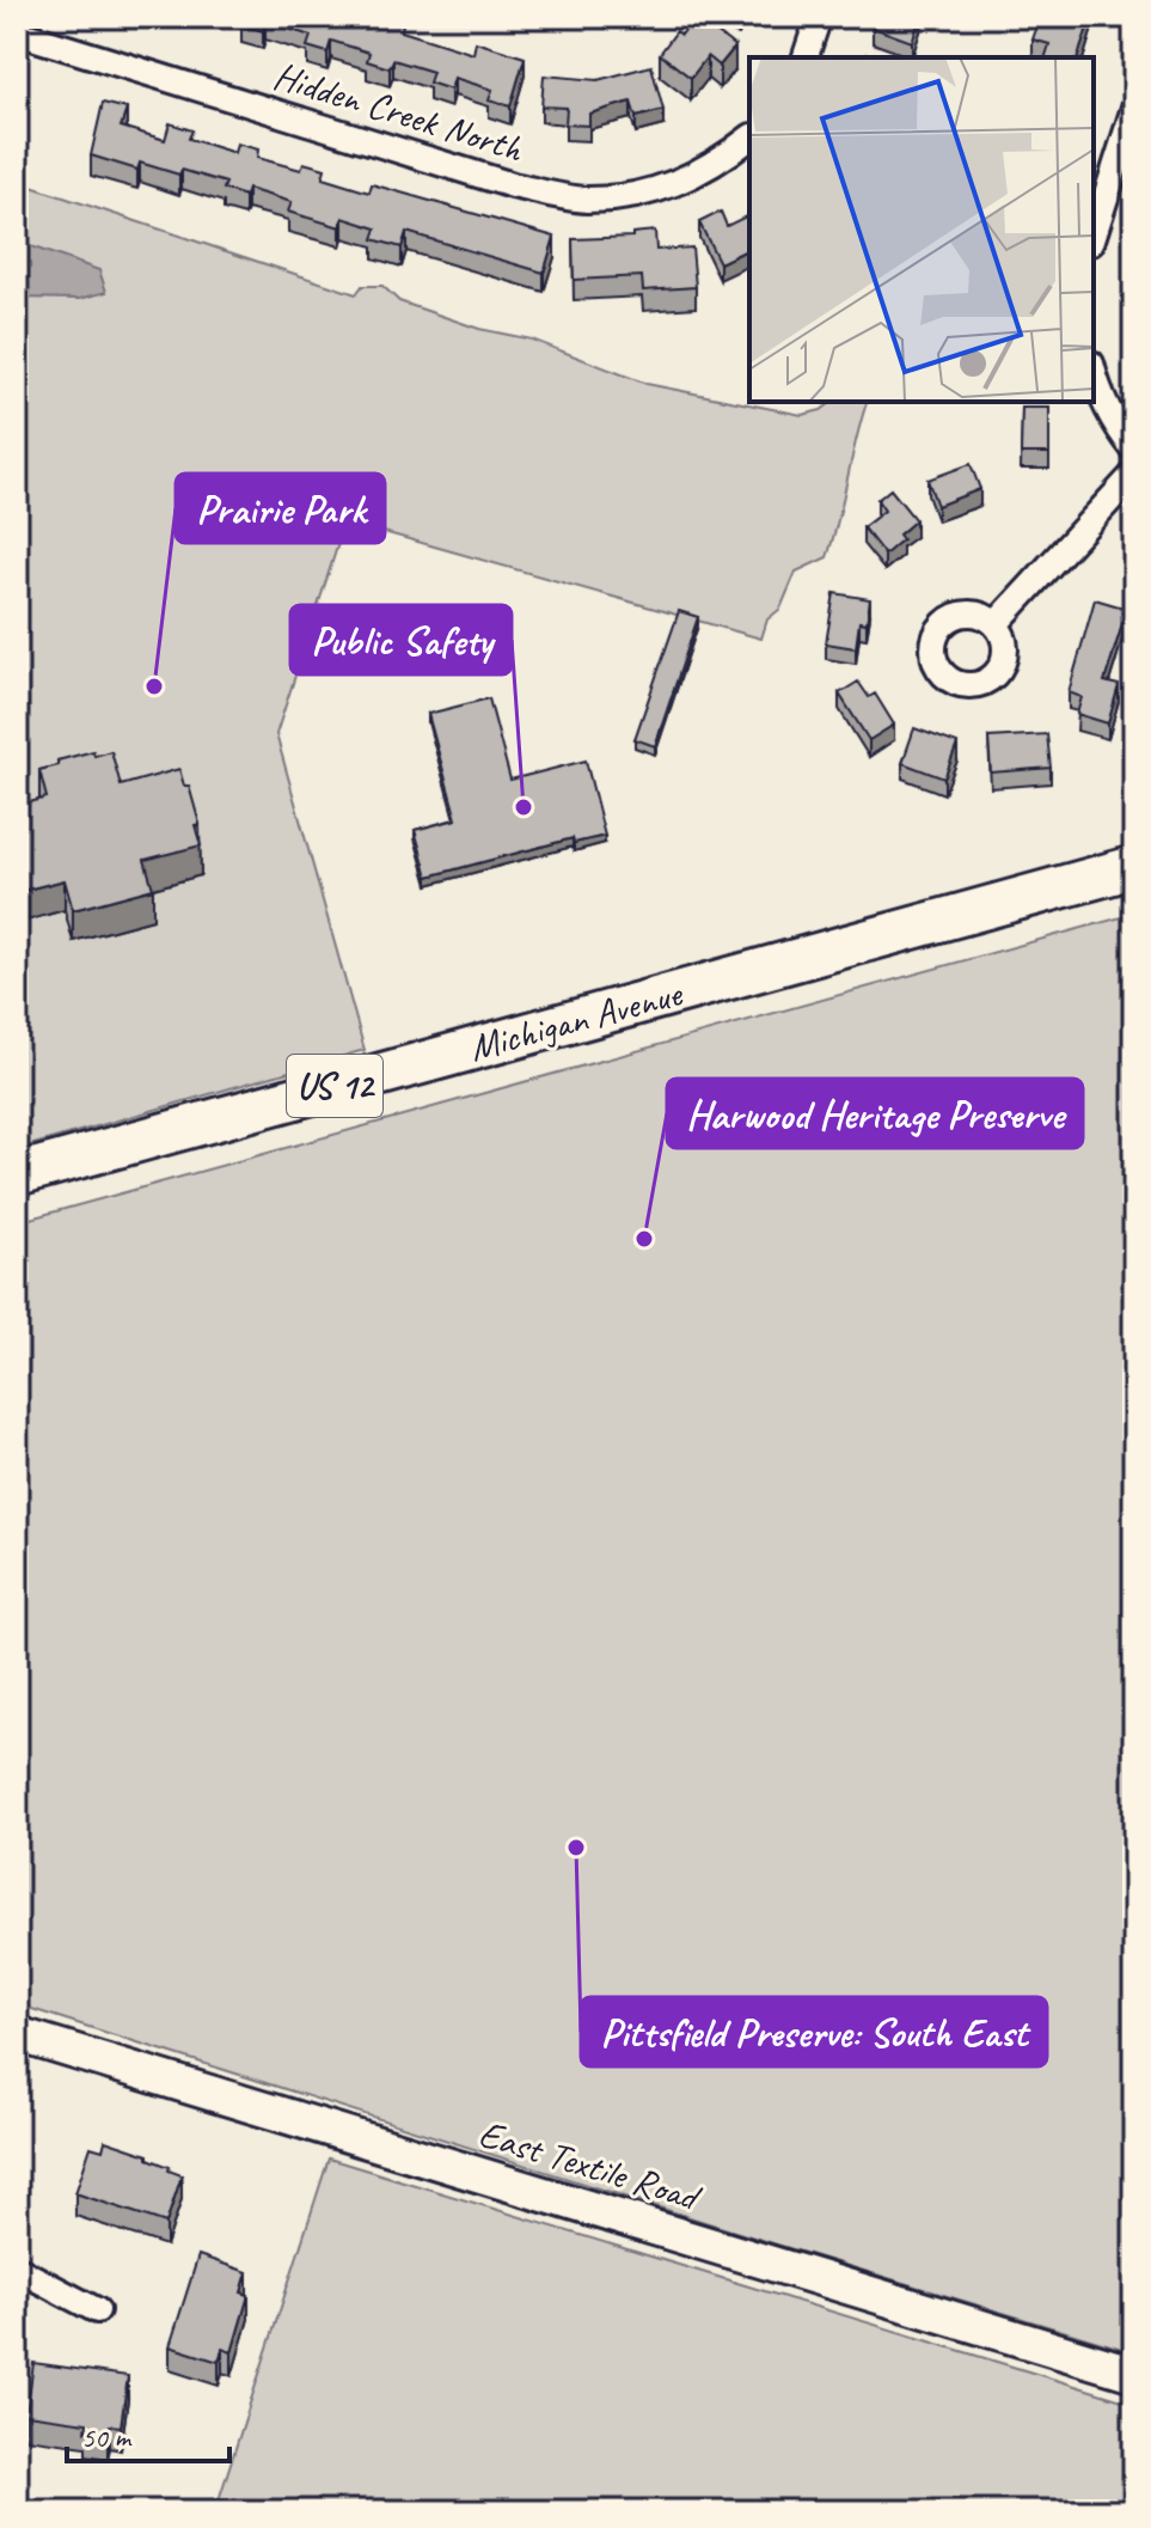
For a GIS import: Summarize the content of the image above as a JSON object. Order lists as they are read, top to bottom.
{
  "streets": {
    "highway": ["Michigan Avenue", "US 12"],
    "main road": ["East Textile Road"],
    "street": ["Hidden Creek North"]
  },
  "places": [
    "Prairie Park",
    "Public Safety",
    "Harwood Heritage Preserve",
    "Pittsfield Preserve: South East"
  ],
  "scale_bar": "50 m"
}
